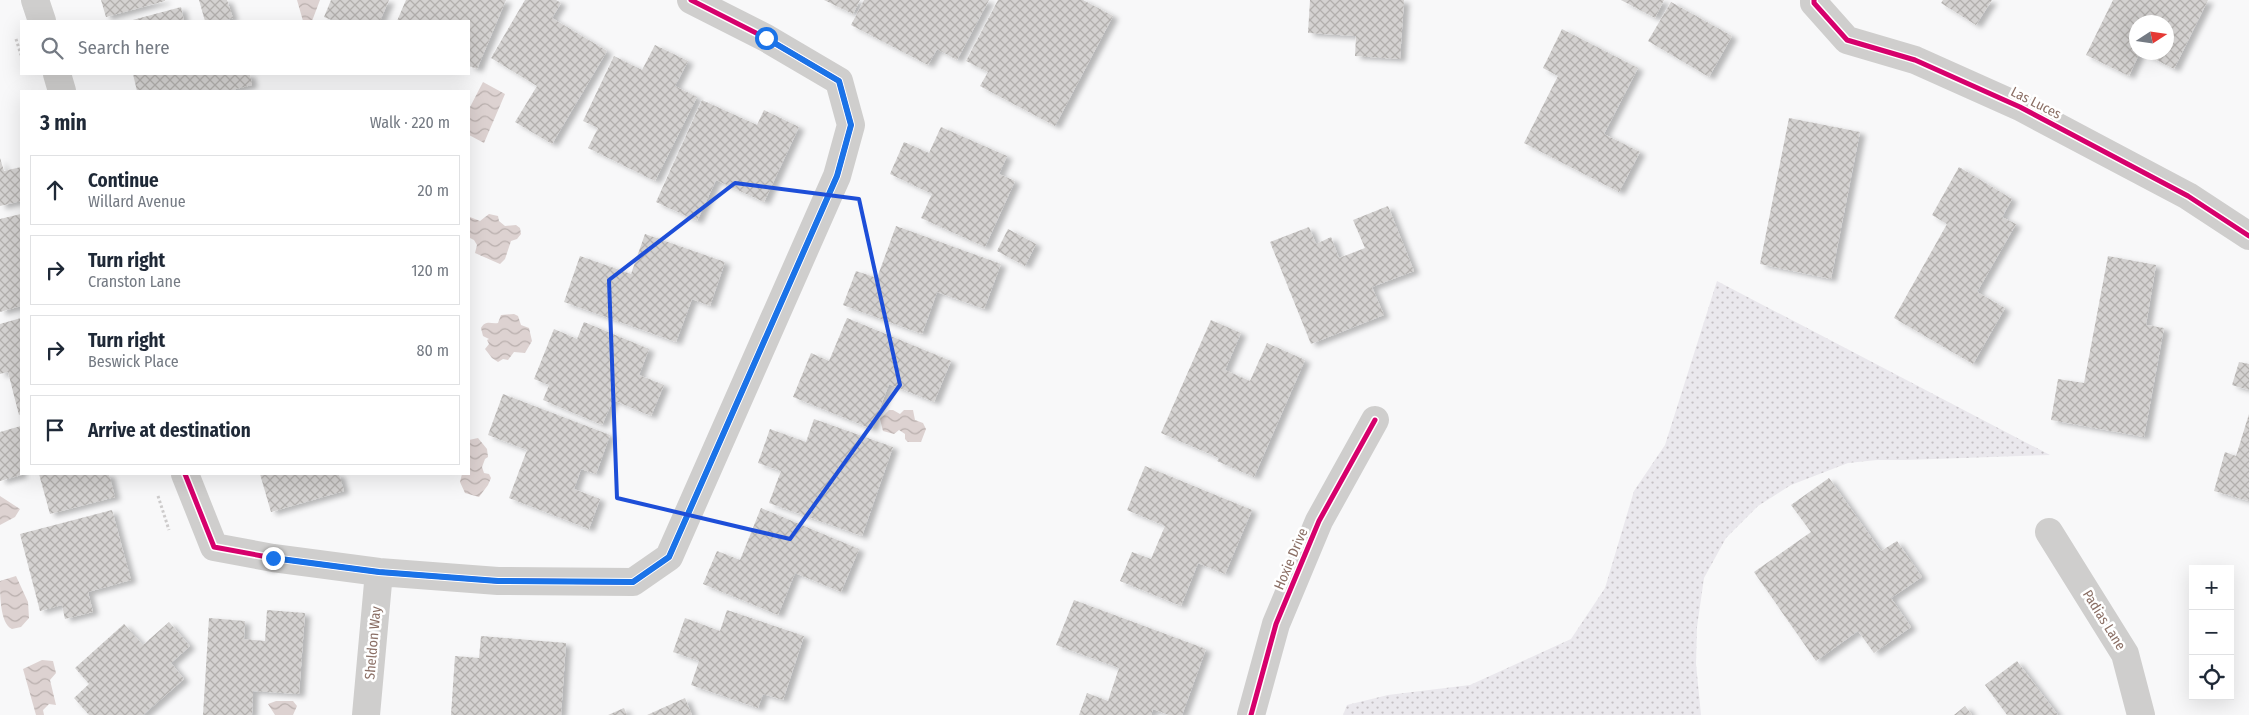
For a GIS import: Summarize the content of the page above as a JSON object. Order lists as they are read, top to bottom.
{
  "streets": {
    "street": [
      "Las Luces",
      "Hoxie Drive",
      "Padias Lane",
      "Sheldon Way"
    ]
  },
  "north": "right",
  "page": {
    "search": "Search here",
    "heading": ["3 min", "Walk · 220 m"],
    "list": [
      ["Continue", "Willard Avenue", "20 m"],
      ["Turn right", "Cranston Lane", "120 m"],
      ["Turn right", "Beswick Place", "80 m"],
      "Arrive at destination"
    ],
    "map_buttons": ["+", "−"]
  }
}
